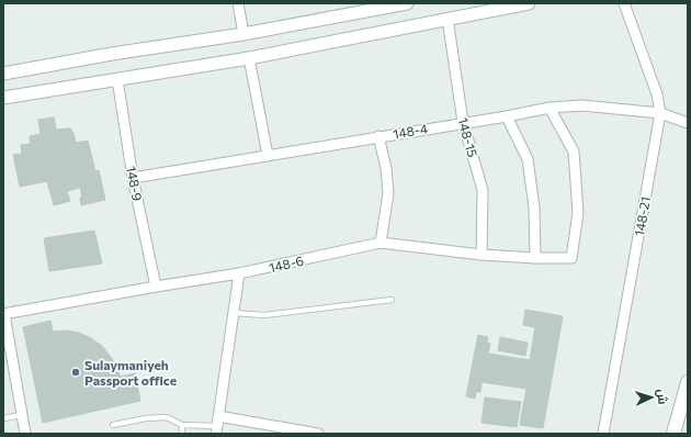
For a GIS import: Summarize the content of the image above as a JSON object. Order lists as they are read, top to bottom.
{
  "streets": {
    "street": [
      "148-4",
      "148-15",
      "148-9",
      "148-21",
      "148-6"
    ]
  },
  "crossings": [
    ["148-4", "148-15"],
    ["148-4", "148-9"],
    ["148-4", "148-21"],
    ["148-4", "148-6"],
    ["148-15", "148-6"],
    ["148-9", "148-6"]
  ],
  "places": ["Sulaymaniyeh Passport office"],
  "north": "right"
}
